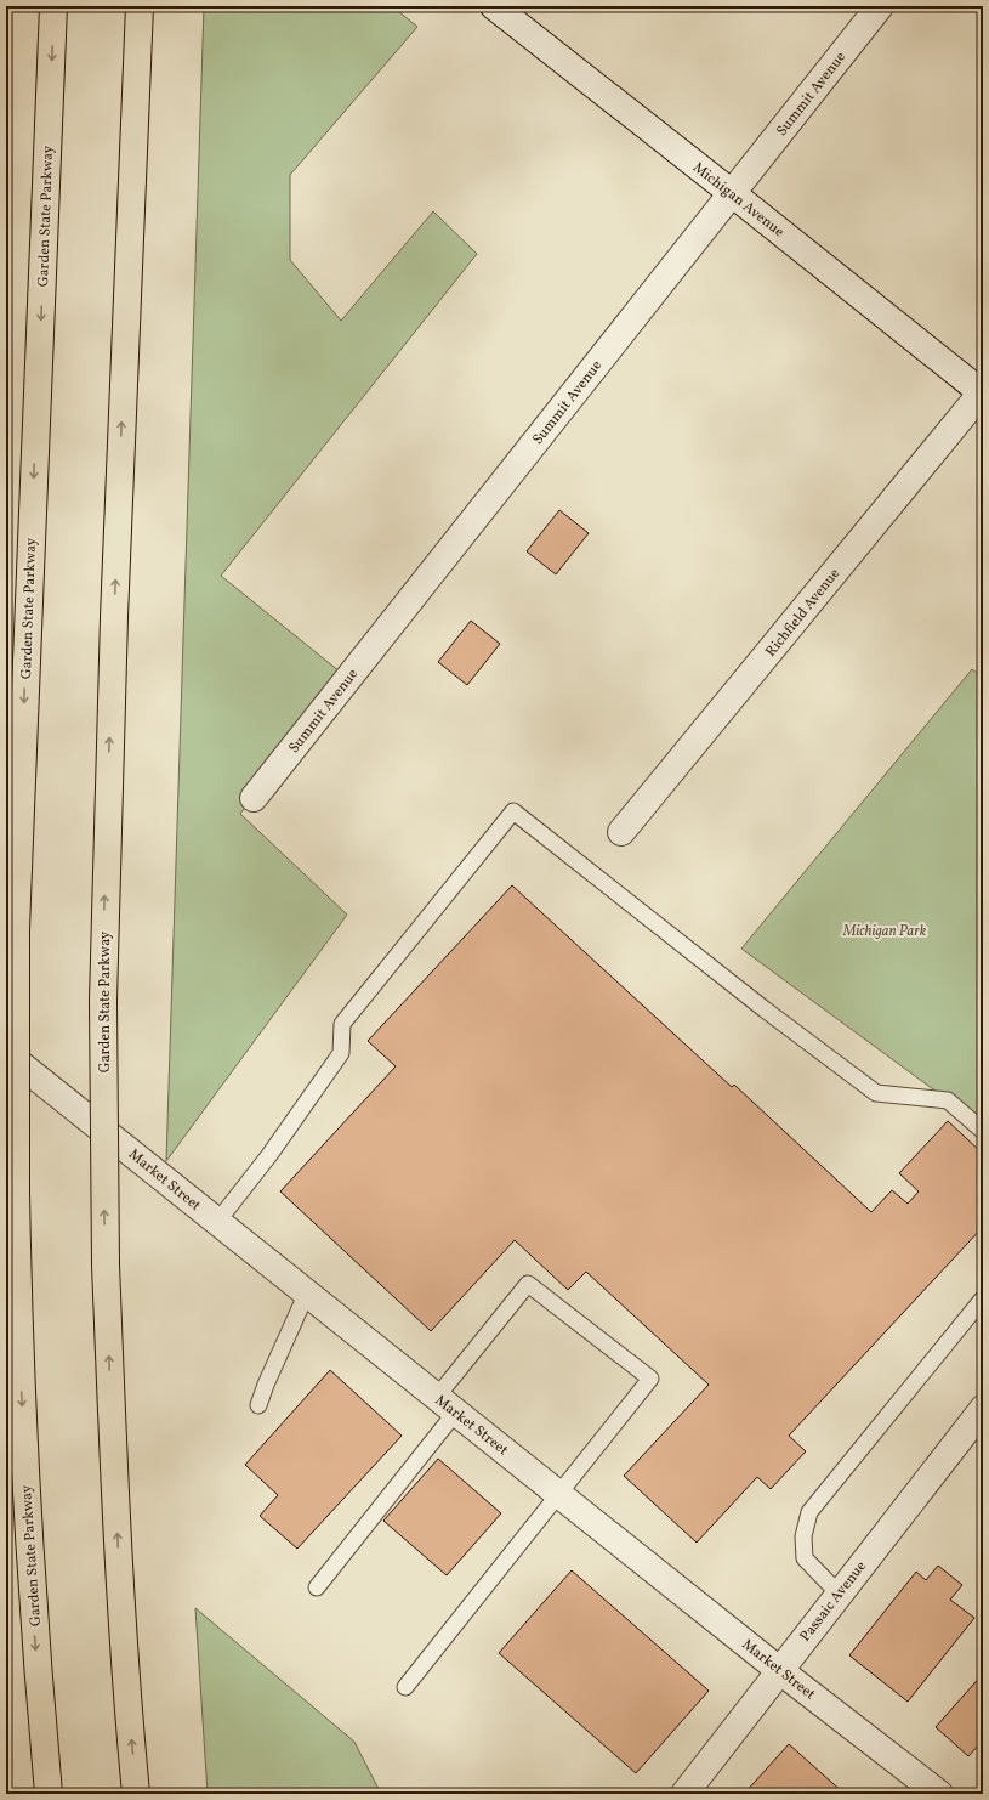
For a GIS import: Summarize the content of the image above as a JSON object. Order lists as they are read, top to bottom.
{
  "streets": {
    "highway": ["Garden State Parkway"],
    "street": [
      "Summit Avenue",
      "Michigan Avenue",
      "Richfield Avenue",
      "Market Street",
      "Passaic Avenue"
    ]
  },
  "crossings": [
    ["Summit Avenue", "Michigan Avenue"],
    ["Michigan Avenue", "Richfield Avenue"],
    ["Market Street", "Passaic Avenue"]
  ],
  "parks": ["Michigan Park"]
}
